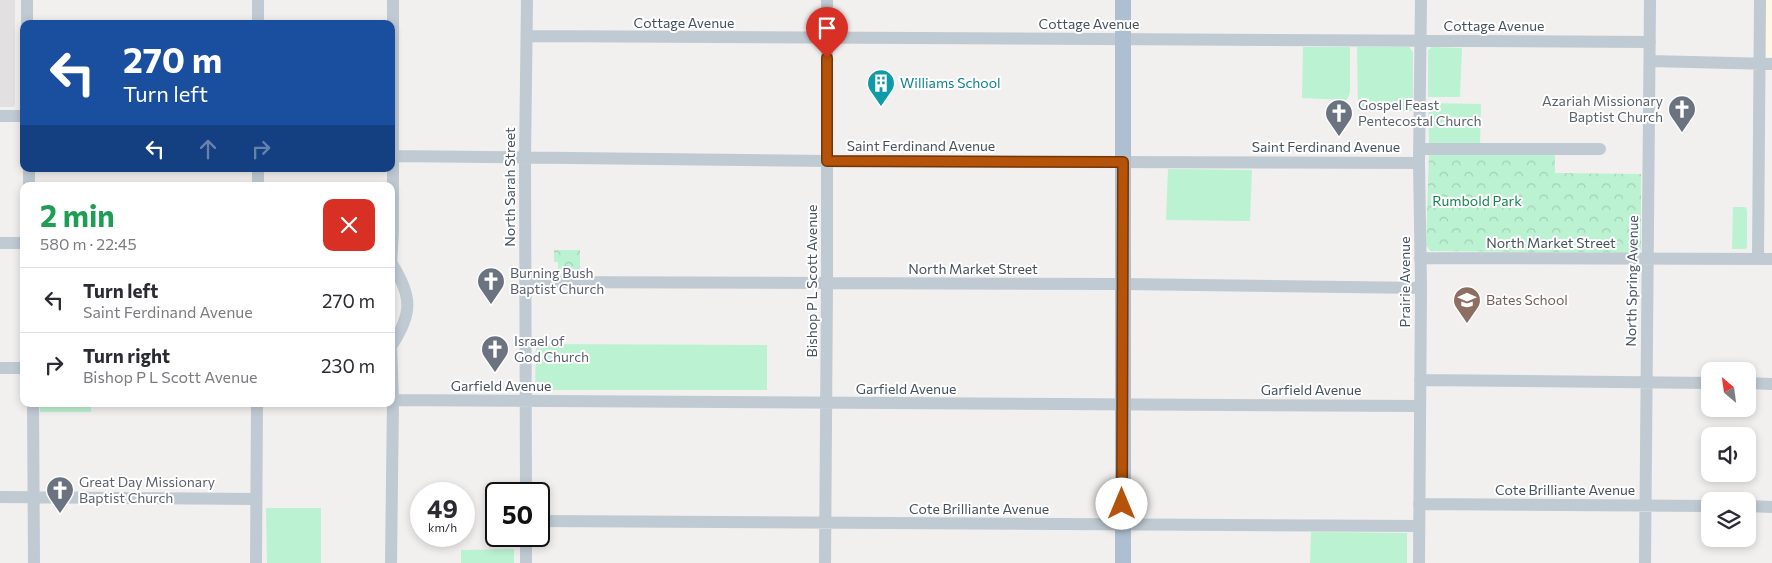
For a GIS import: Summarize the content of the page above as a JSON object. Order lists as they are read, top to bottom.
{
  "streets": {
    "street": [
      "Cottage Avenue",
      "Saint Ferdinand Avenue",
      "North Sarah Street",
      "North Market Street",
      "Bishop P L Scott Avenue",
      "North Spring Avenue",
      "Prairie Avenue",
      "Garfield Avenue",
      "Cote Brilliante Avenue"
    ]
  },
  "crossings": [
    ["Cottage Avenue", "North Sarah Street"],
    ["Cottage Avenue", "Bishop P L Scott Avenue"],
    ["Cottage Avenue", "North Spring Avenue"],
    ["Cottage Avenue", "Prairie Avenue"],
    ["Saint Ferdinand Avenue", "North Sarah Street"],
    ["Saint Ferdinand Avenue", "Bishop P L Scott Avenue"],
    ["Saint Ferdinand Avenue", "Prairie Avenue"],
    ["North Sarah Street", "North Market Street"],
    ["North Sarah Street", "Garfield Avenue"],
    ["North Market Street", "Bishop P L Scott Avenue"],
    ["North Market Street", "North Spring Avenue"],
    ["North Market Street", "Prairie Avenue"],
    ["Bishop P L Scott Avenue", "Garfield Avenue"],
    ["Bishop P L Scott Avenue", "Cote Brilliante Avenue"],
    ["North Spring Avenue", "Cote Brilliante Avenue"],
    ["Prairie Avenue", "Garfield Avenue"],
    ["Prairie Avenue", "Cote Brilliante Avenue"]
  ],
  "parks": ["Rumbold Park"],
  "places": {
    "building": ["Williams School"],
    "church": [
      "Azariah Missionary Baptist Church",
      "Gospel Feast Pentecostal Church",
      "Burning Bush Baptist Church",
      "Israel of God Church",
      "Great Day Missionary Baptist Church"
    ],
    "school or university": ["Bates School"]
  },
  "north": "top left",
  "page": {
    "turn": ["270 m", "Turn left"],
    "heading": ["2 min", "580 m · 22:45"],
    "list": [
      {
        "name": "Turn left",
        "note": "Saint Ferdinand Avenue",
        "value": "270 m"
      },
      {
        "name": "Turn right",
        "note": "Bishop P L Scott Avenue",
        "value": "230 m"
      }
    ],
    "speed": "49 km/h",
    "limit": "50"
  }
}
